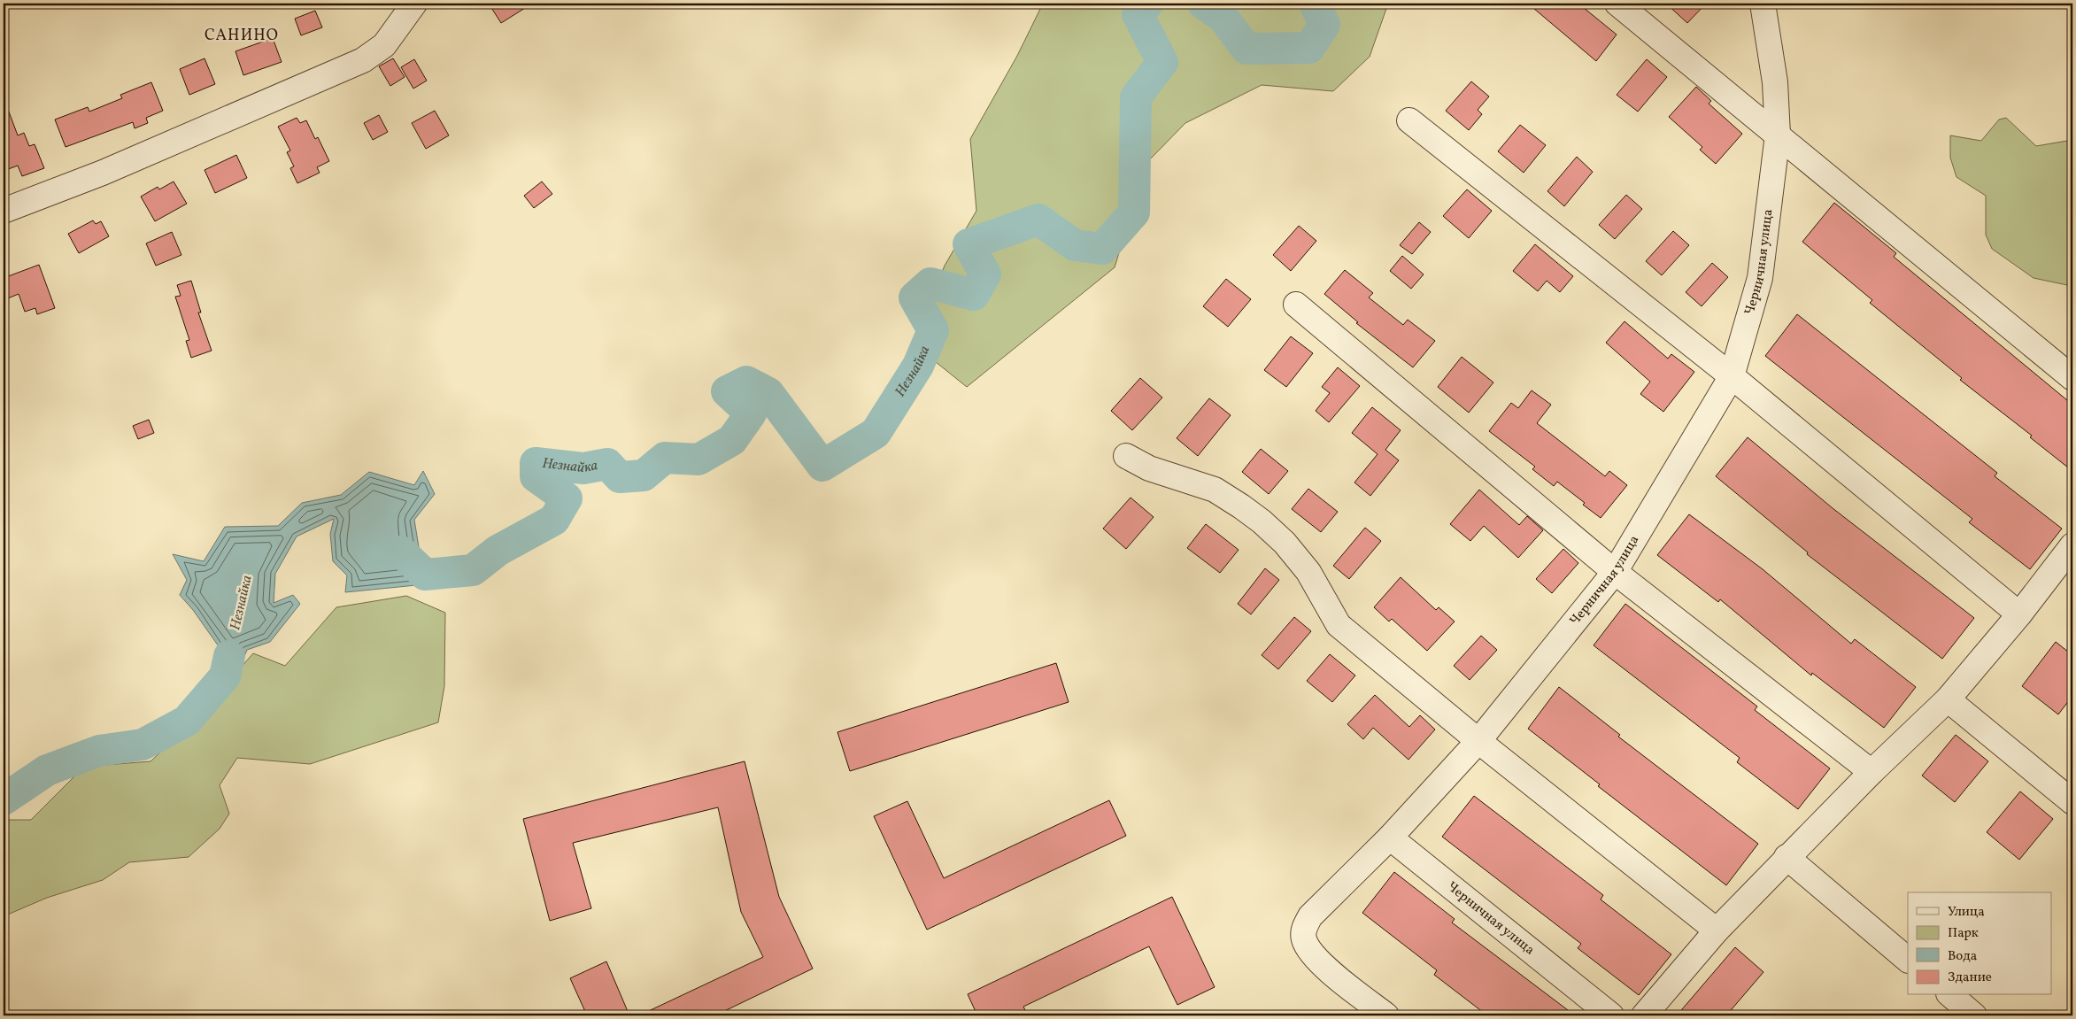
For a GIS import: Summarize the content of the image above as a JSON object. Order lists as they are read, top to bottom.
{
  "streets": {
    "street": ["Черничная улица"]
  },
  "districts": ["САНИНО"],
  "water": ["Незнайка"],
  "legend": [
    "Улица",
    "Парк",
    "Вода",
    "Здание"
  ]
}
